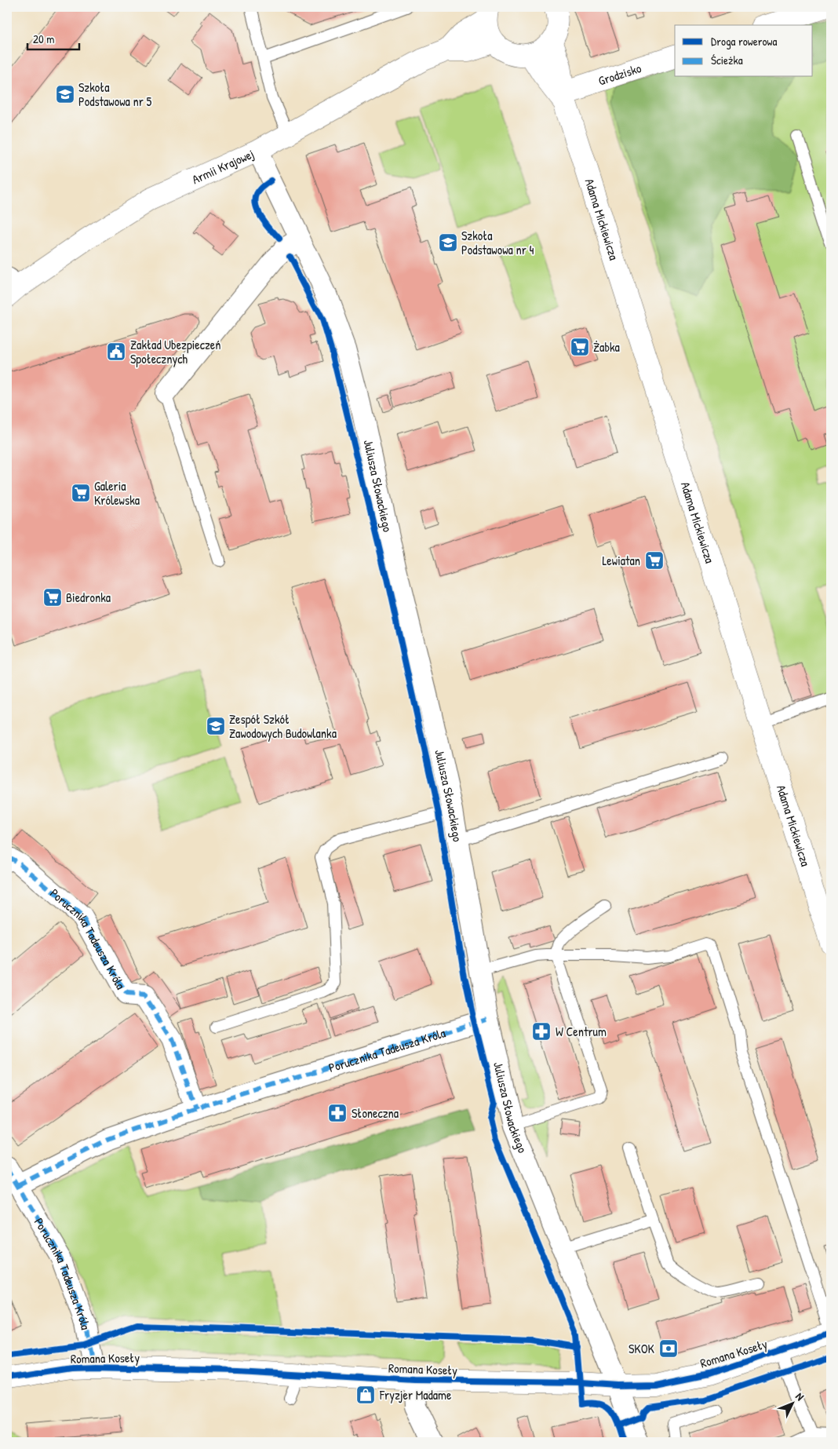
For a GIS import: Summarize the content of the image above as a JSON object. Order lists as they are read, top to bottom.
{
  "streets": {
    "street": [
      "Grodzisko",
      "Armii Krajowej",
      "Adama Mickiewicza",
      "Juliusza Słowackiego",
      "Porucznika Tadeusza Króla",
      "Romana Koseły"
    ]
  },
  "crossings": [
    ["Grodzisko", "Adama Mickiewicza"],
    ["Armii Krajowej", "Juliusza Słowackiego"],
    ["Juliusza Słowackiego", "Porucznika Tadeusza Króla"],
    ["Juliusza Słowackiego", "Romana Koseły"],
    ["Porucznika Tadeusza Króla", "Romana Koseły"]
  ],
  "places": {
    "school or university": ["Szkoła Podstawowa nr 5", "Szkoła Podstawowa nr 4", "Zespół Szkół Zawodowych Budowlanka"],
    "supermarket": [
      "Żabka",
      "Galeria Królewska",
      "Lewiatan",
      "Biedronka"
    ],
    "public building": ["Zakład Ubezpieczeń Społecznych"],
    "pharmacy": ["W Centrum", "Słoneczna"],
    "bank": ["SKOK"],
    "shop": ["Fryzjer Madame"]
  },
  "legend": ["Droga rowerowa", "Ścieżka"],
  "scale_bar": "20 m",
  "north": "top right"
}
